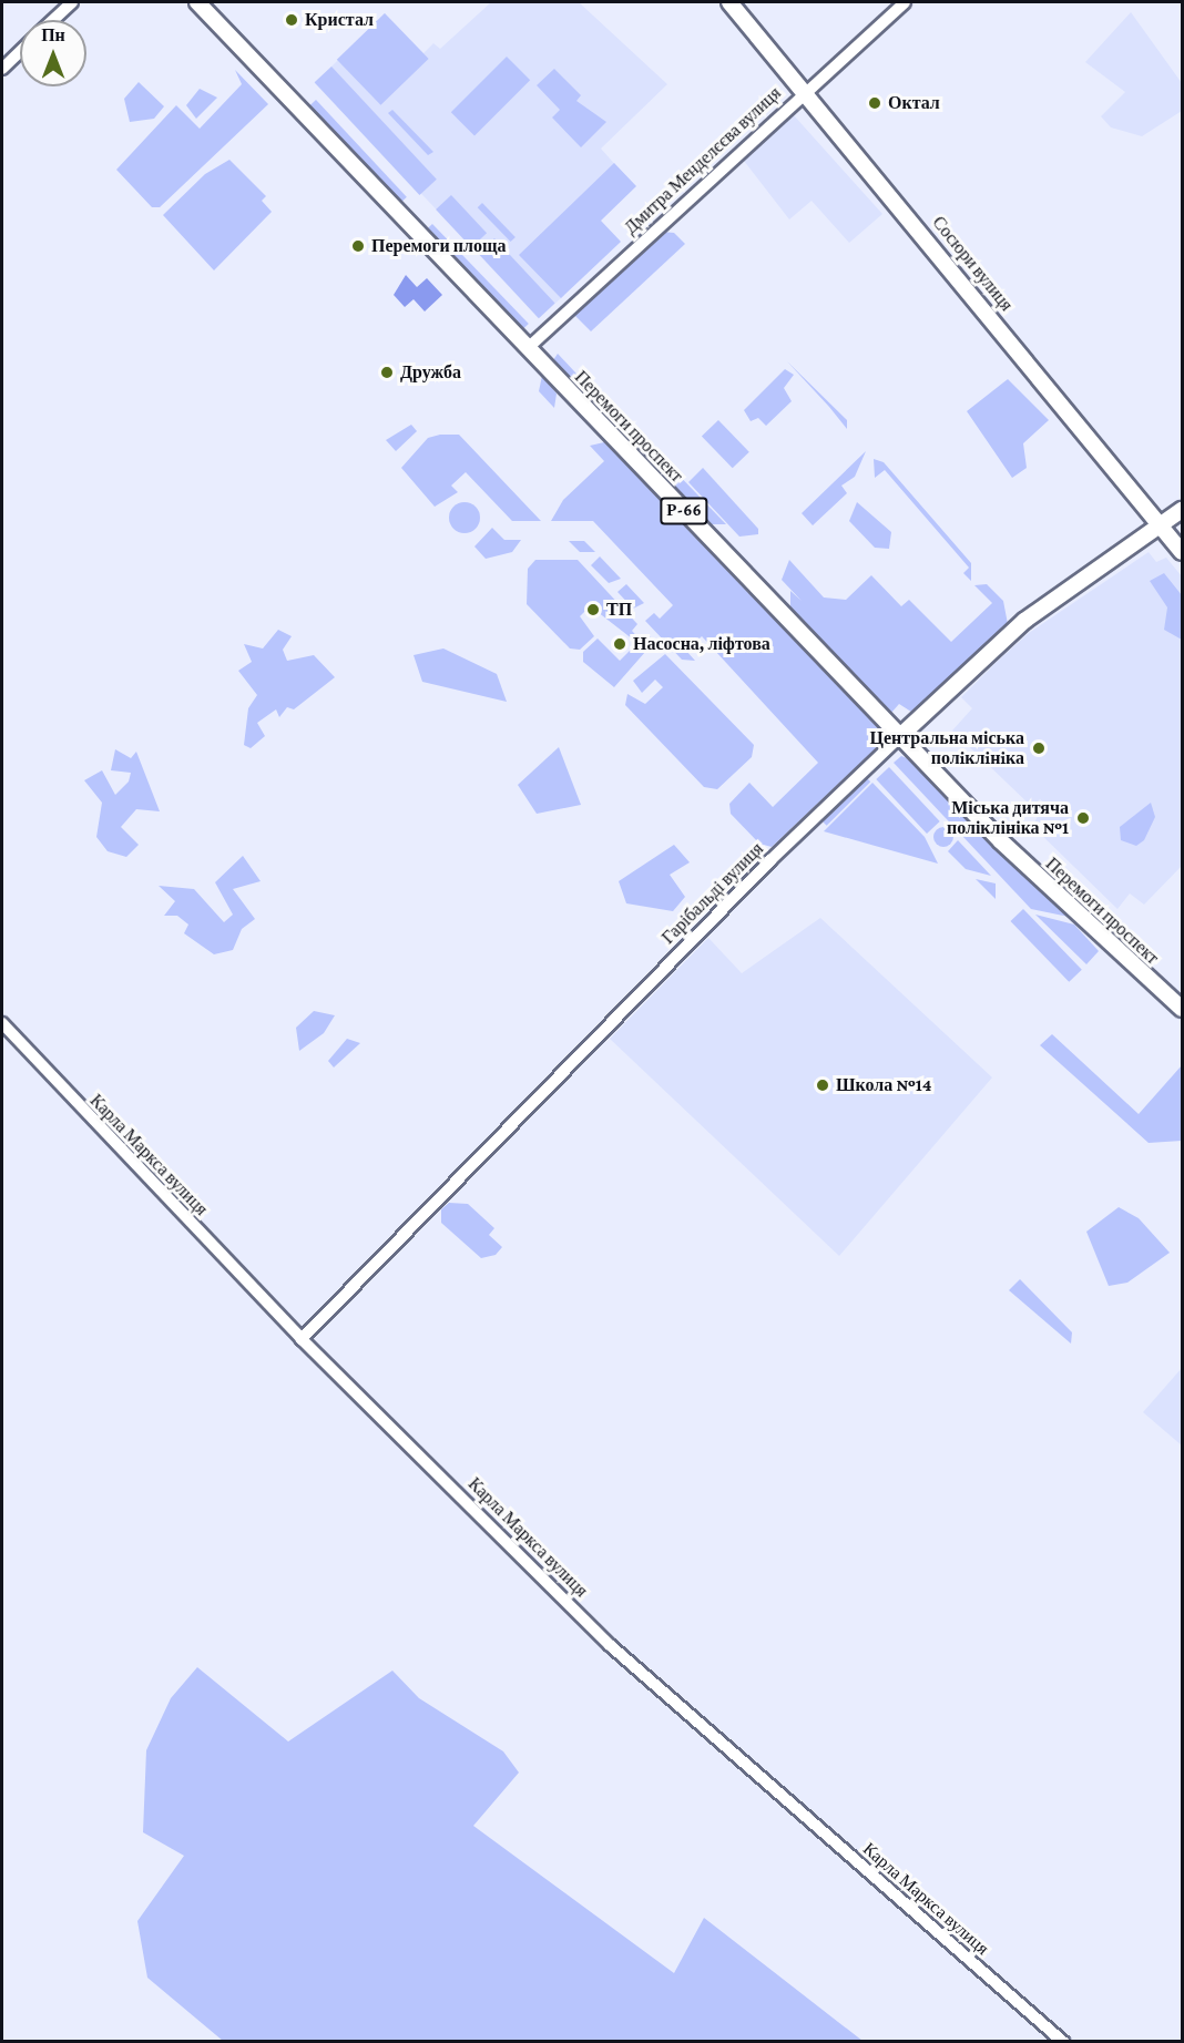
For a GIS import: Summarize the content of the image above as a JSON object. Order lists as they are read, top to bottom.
{
  "streets": {
    "main road": [
      "Сосюри вулиця",
      "Перемоги проспект",
      "Р-66",
      "Гарібальді вулиця"
    ],
    "street": ["Дмитра Менделєєва вулиця", "Карла Маркса вулиця"]
  },
  "crossings": [
    ["Дмитра Менделєєва вулиця", "Сосюри вулиця"],
    ["Дмитра Менделєєва вулиця", "Перемоги проспект"],
    ["Сосюри вулиця", "Гарібальді вулиця"],
    ["Перемоги проспект", "Гарібальді вулиця"],
    ["Гарібальді вулиця", "Карла Маркса вулиця"]
  ],
  "places": [
    "Кристал",
    "Октал",
    "Перемоги площа",
    "Дружба",
    "ТП",
    "Насосна, ліфтова",
    "Центральна міська полiклiнiка",
    "Міська дитяча поліклініка №1",
    "Школа №14"
  ],
  "north": "top"
}
